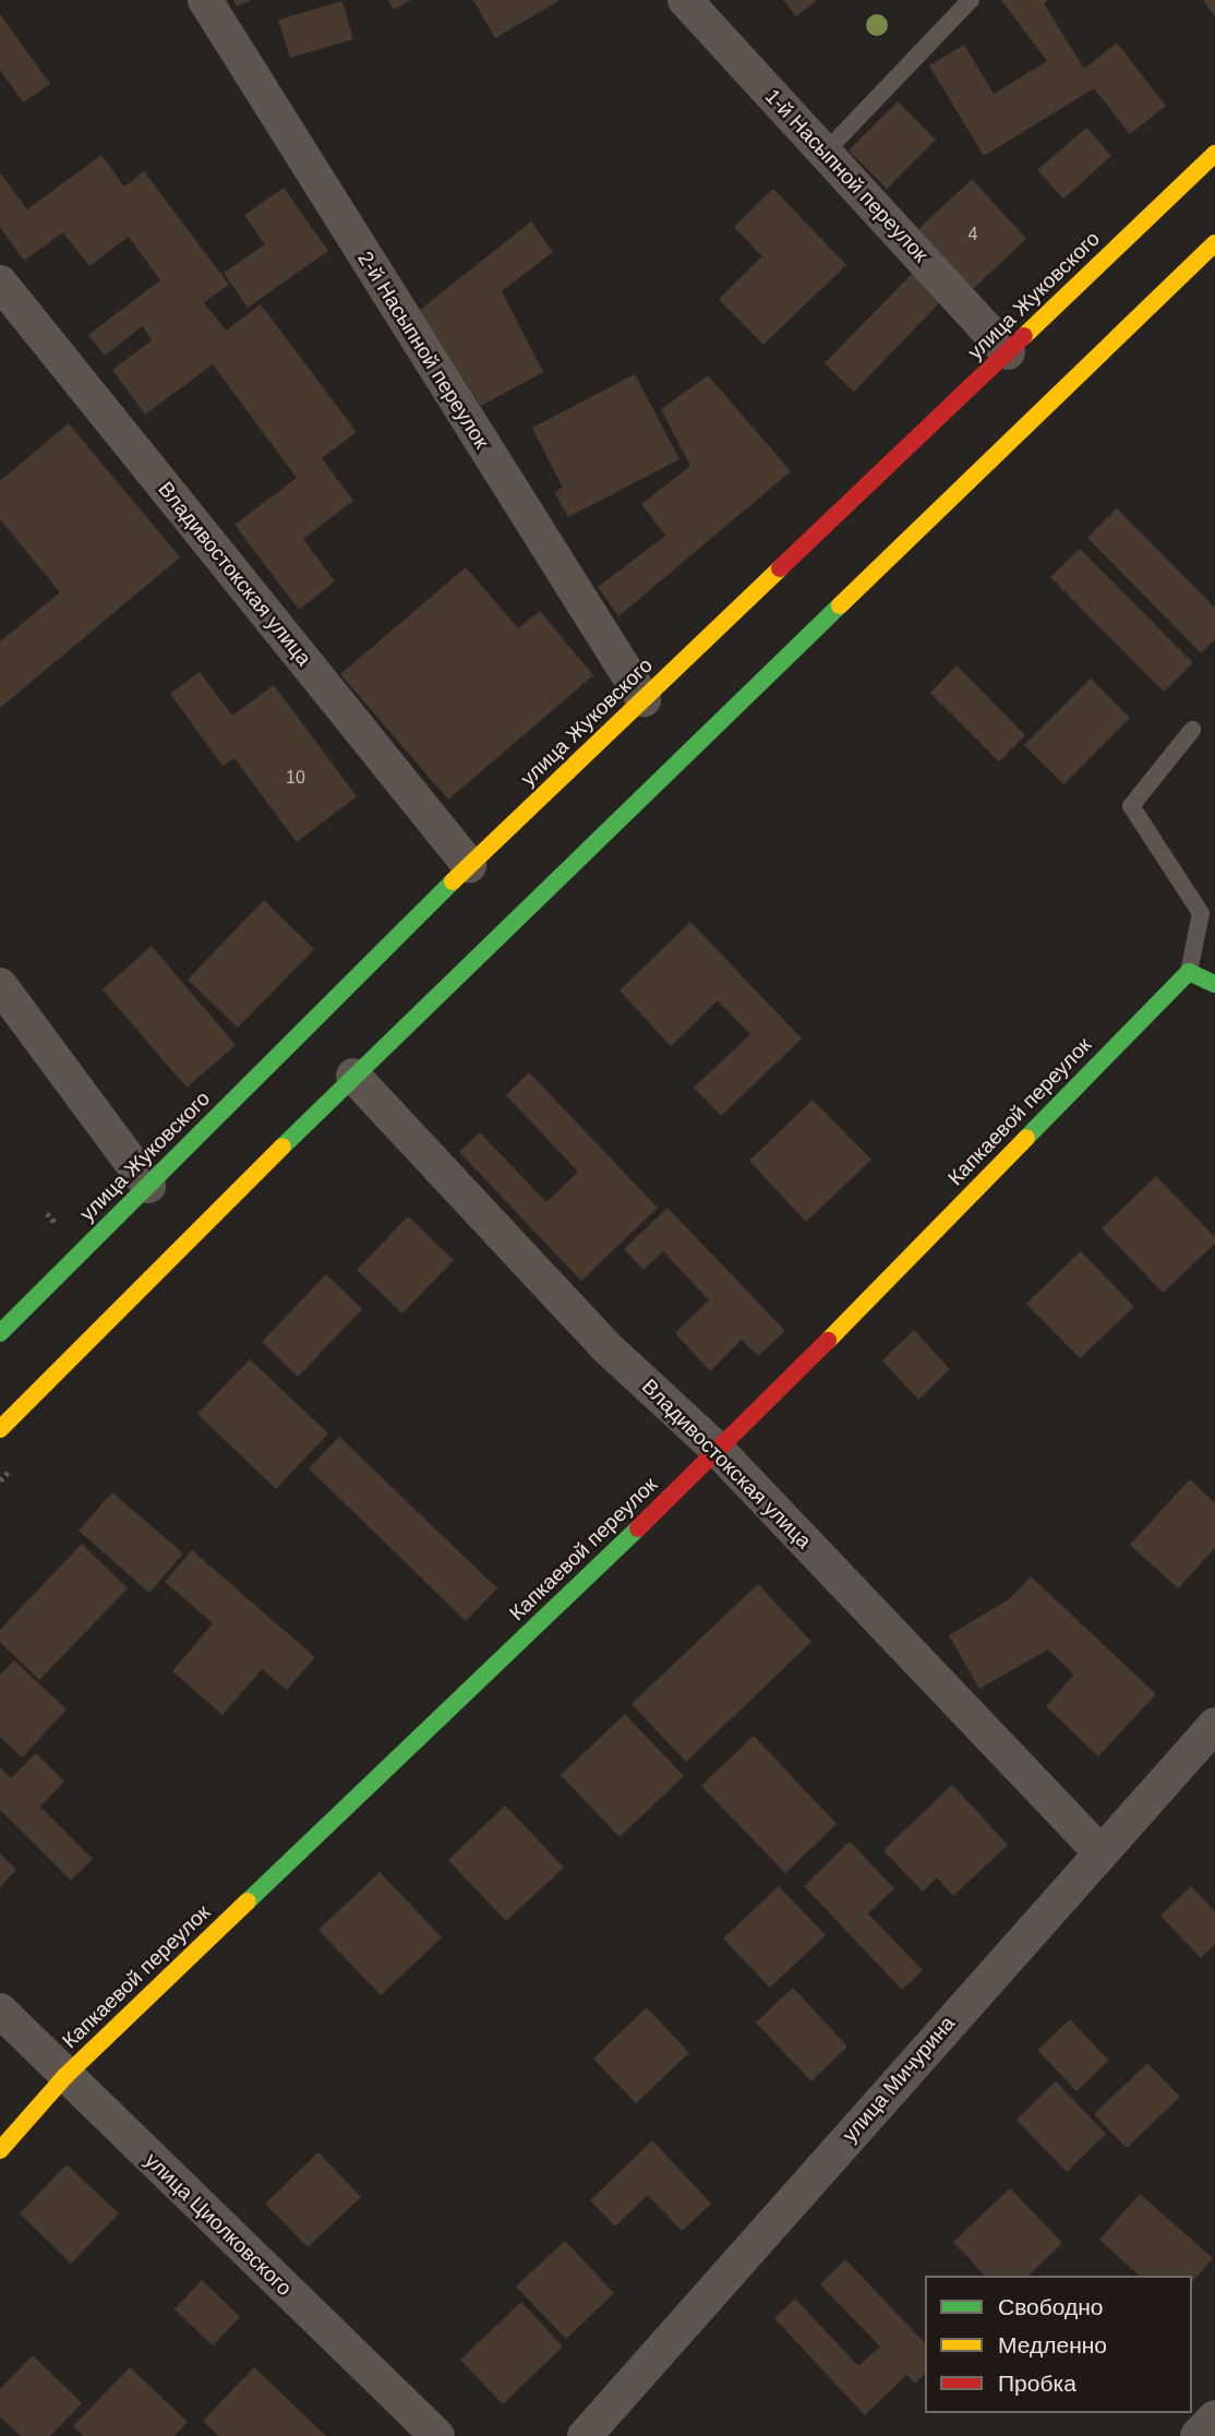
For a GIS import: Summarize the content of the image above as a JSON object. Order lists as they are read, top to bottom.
{
  "streets": {
    "main road": ["улица Жуковского", "Капкаевой переулок"],
    "street": [
      "1-й Насыпной переулок",
      "2-й Насыпной переулок",
      "Владивостокская улица",
      "улица Мичурина",
      "улица Циолковского"
    ]
  },
  "crossings": [
    ["1-й Насыпной переулок", "улица Жуковского"],
    ["улица Жуковского", "2-й Насыпной переулок"],
    ["улица Жуковского", "Владивостокская улица"],
    ["Владивостокская улица", "Капкаевой переулок"],
    ["Владивостокская улица", "улица Мичурина"],
    ["Капкаевой переулок", "улица Циолковского"]
  ],
  "house_numbers": ["4", "10"],
  "legend": ["Свободно", "Медленно", "Пробка"]
}
